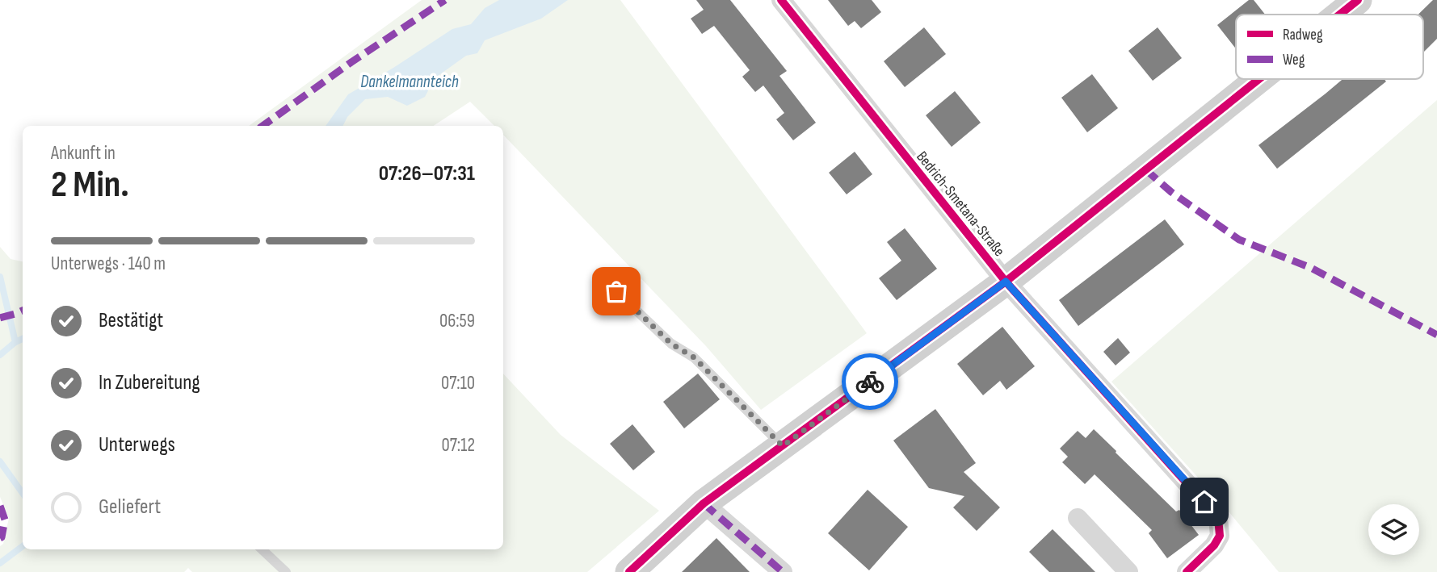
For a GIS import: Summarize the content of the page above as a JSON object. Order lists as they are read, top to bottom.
{
  "streets": {
    "street": ["Bedrich-Smetana-Straße"]
  },
  "water": ["Dankelmannteich"],
  "legend": ["Radweg", "Weg"],
  "page": {
    "heading": ["2 Min.", "Ankunft in", "07:26–07:31"],
    "bar": "Unterwegs · 140 m",
    "list": [
      ["Bestätigt", "06:59"],
      ["In Zubereitung", "07:10"],
      ["Unterwegs", "07:12"],
      "Geliefert"
    ]
  }
}
